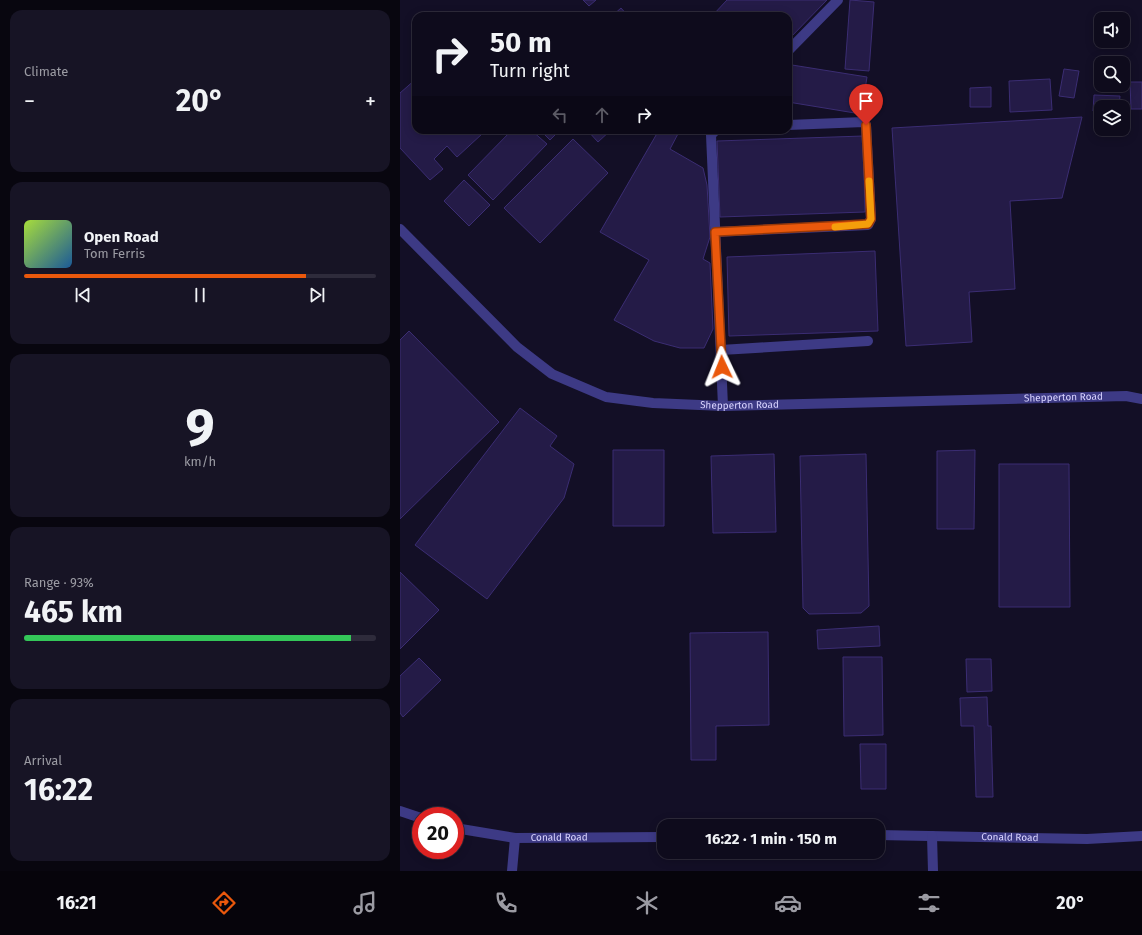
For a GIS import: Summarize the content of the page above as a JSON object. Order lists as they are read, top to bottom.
{
  "streets": {
    "street": ["Shepperton Road", "Conald Road"]
  },
  "page": {
    "tile": [
      "Climate",
      ["9", "km/h"],
      ["Range · 93%", "465 km"],
      ["Arrival", "16:22"]
    ],
    "turn": ["50 m", "Turn right"],
    "heat": ["−", "20°", "+"],
    "song": ["Open Road", "Tom Ferris"],
    "limit": "20",
    "trip": "16:22 · 1 min · 150 m",
    "tabs": ["16:21", "20°"]
  }
}
